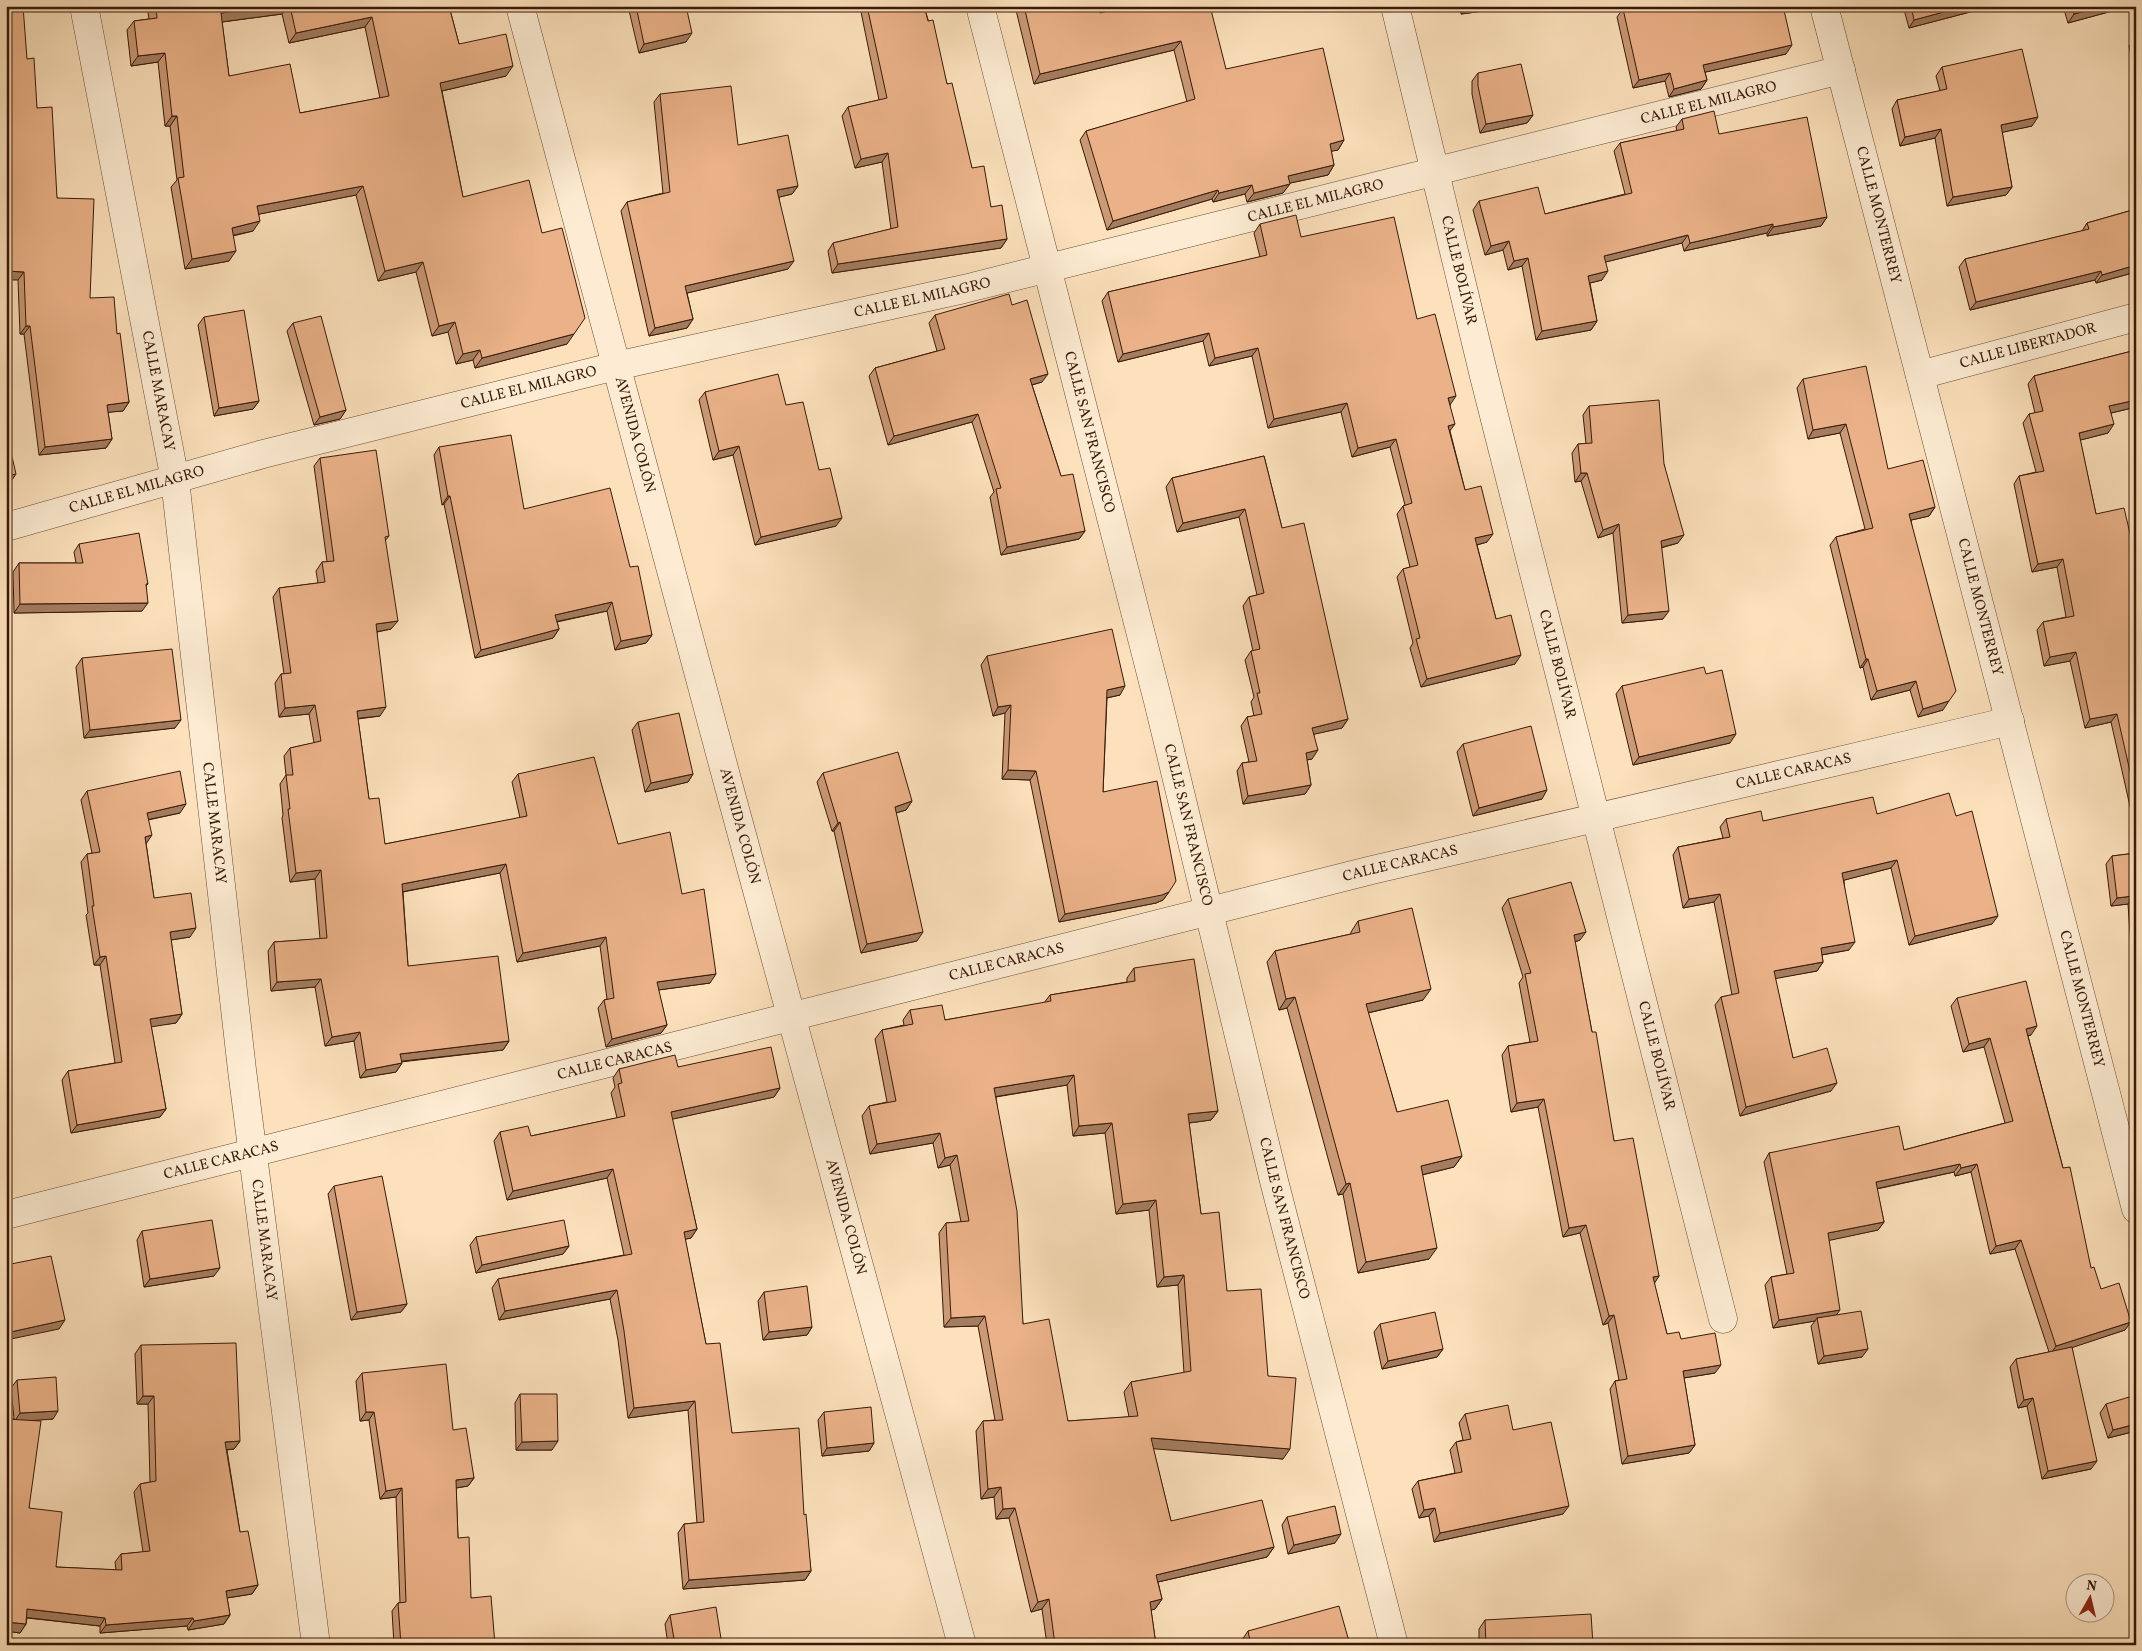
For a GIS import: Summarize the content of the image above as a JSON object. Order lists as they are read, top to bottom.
{
  "streets": {
    "street": [
      "CALLE EL MILAGRO",
      "CALLE MONTERREY",
      "CALLE BOLÍVAR",
      "CALLE LIBERTADOR",
      "CALLE MARACAY",
      "CALLE SAN FRANCISCO",
      "AVENIDA COLÓN",
      "CALLE CARACAS"
    ]
  },
  "crossings": [
    ["CALLE EL MILAGRO", "CALLE MONTERREY"],
    ["CALLE EL MILAGRO", "CALLE BOLÍVAR"],
    ["CALLE EL MILAGRO", "CALLE MARACAY"],
    ["CALLE EL MILAGRO", "CALLE SAN FRANCISCO"],
    ["CALLE EL MILAGRO", "AVENIDA COLÓN"],
    ["CALLE MONTERREY", "CALLE LIBERTADOR"],
    ["CALLE MONTERREY", "CALLE CARACAS"],
    ["CALLE BOLÍVAR", "CALLE CARACAS"],
    ["CALLE MARACAY", "CALLE CARACAS"],
    ["CALLE SAN FRANCISCO", "CALLE CARACAS"],
    ["AVENIDA COLÓN", "CALLE CARACAS"]
  ],
  "north": "top"
}
